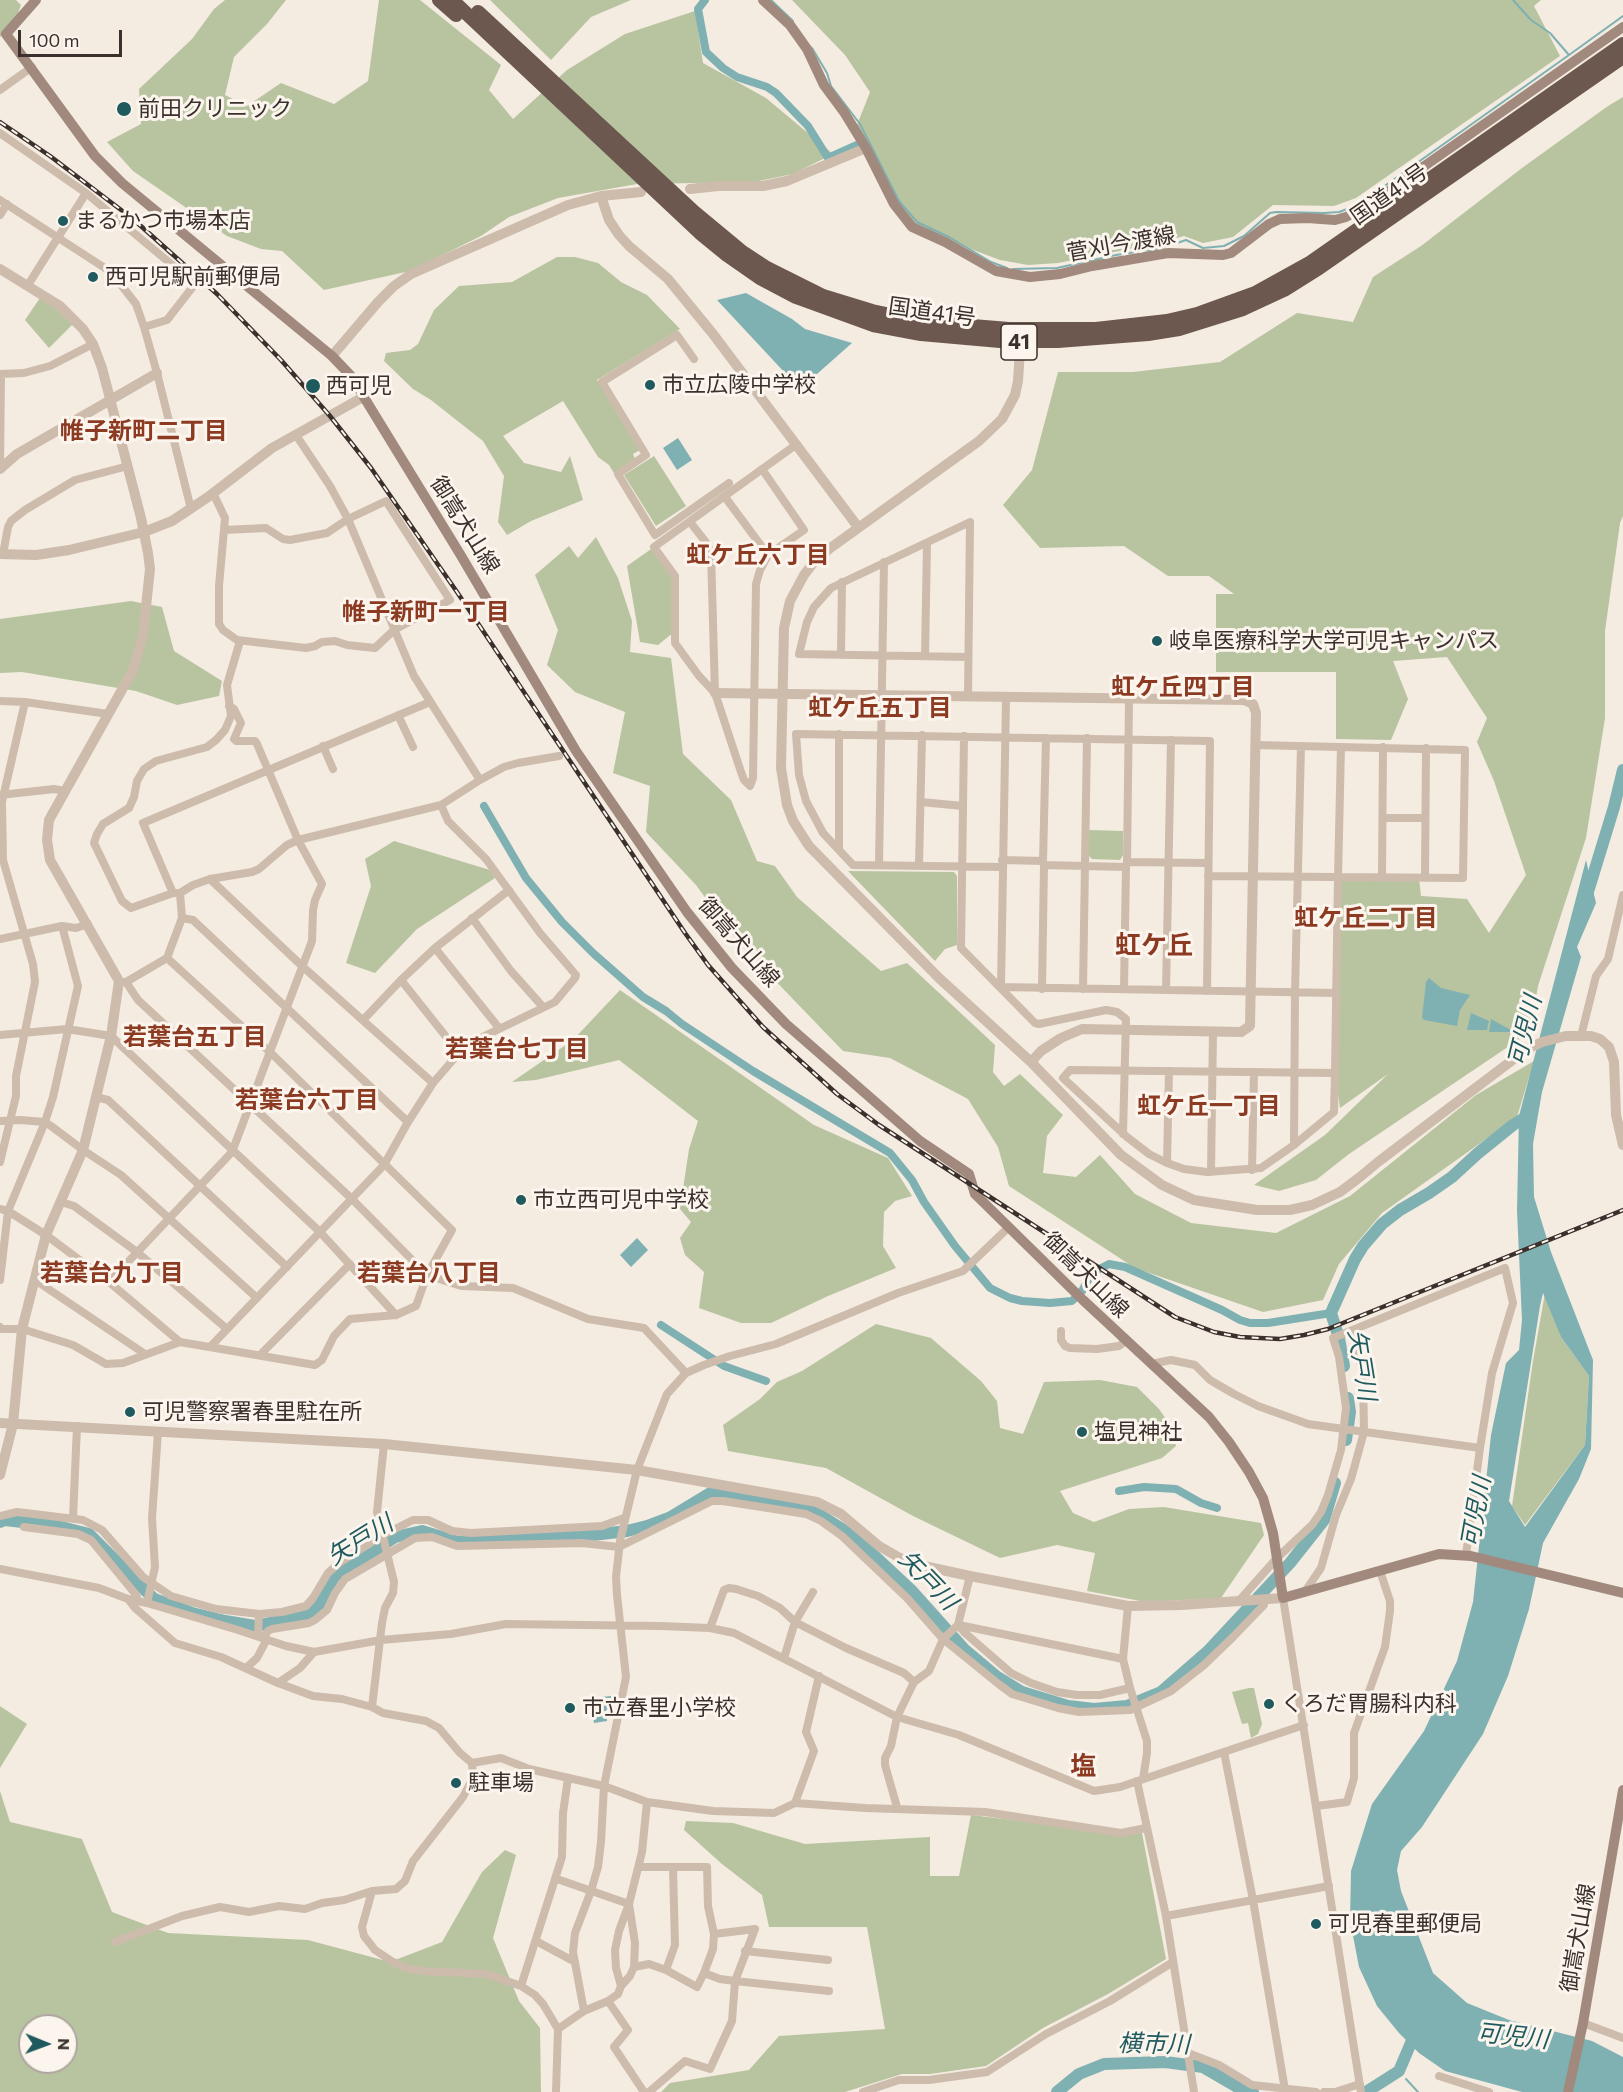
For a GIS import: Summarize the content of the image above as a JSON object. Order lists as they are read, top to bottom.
{
  "streets": {
    "highway": ["国道41号", "41"],
    "main road": ["菅刈今渡線", "御嵩犬山線"]
  },
  "districts": [
    "帷子新町二丁目",
    "虹ケ丘六丁目",
    "帷子新町一丁目",
    "虹ケ丘四丁目",
    "虹ケ丘五丁目",
    "虹ケ丘二丁目",
    "虹ケ丘",
    "若葉台五丁目",
    "若葉台七丁目",
    "若葉台六丁目",
    "虹ケ丘一丁目",
    "若葉台九丁目",
    "若葉台八丁目",
    "塩"
  ],
  "water": ["可児川", "矢戸川", "横市川"],
  "places": [
    "前田クリニック",
    "まるかつ市場本店",
    "西可児駅前郵便局",
    "市立広陵中学校",
    "西可児",
    "岐阜医療科学大学可児キャンパス",
    "市立西可児中学校",
    "可児警察署春里駐在所",
    "塩見神社",
    "くろだ胃腸科内科",
    "市立春里小学校",
    "駐車場",
    "可児春里郵便局"
  ],
  "scale_bar": "100 m",
  "north": "right"
}
